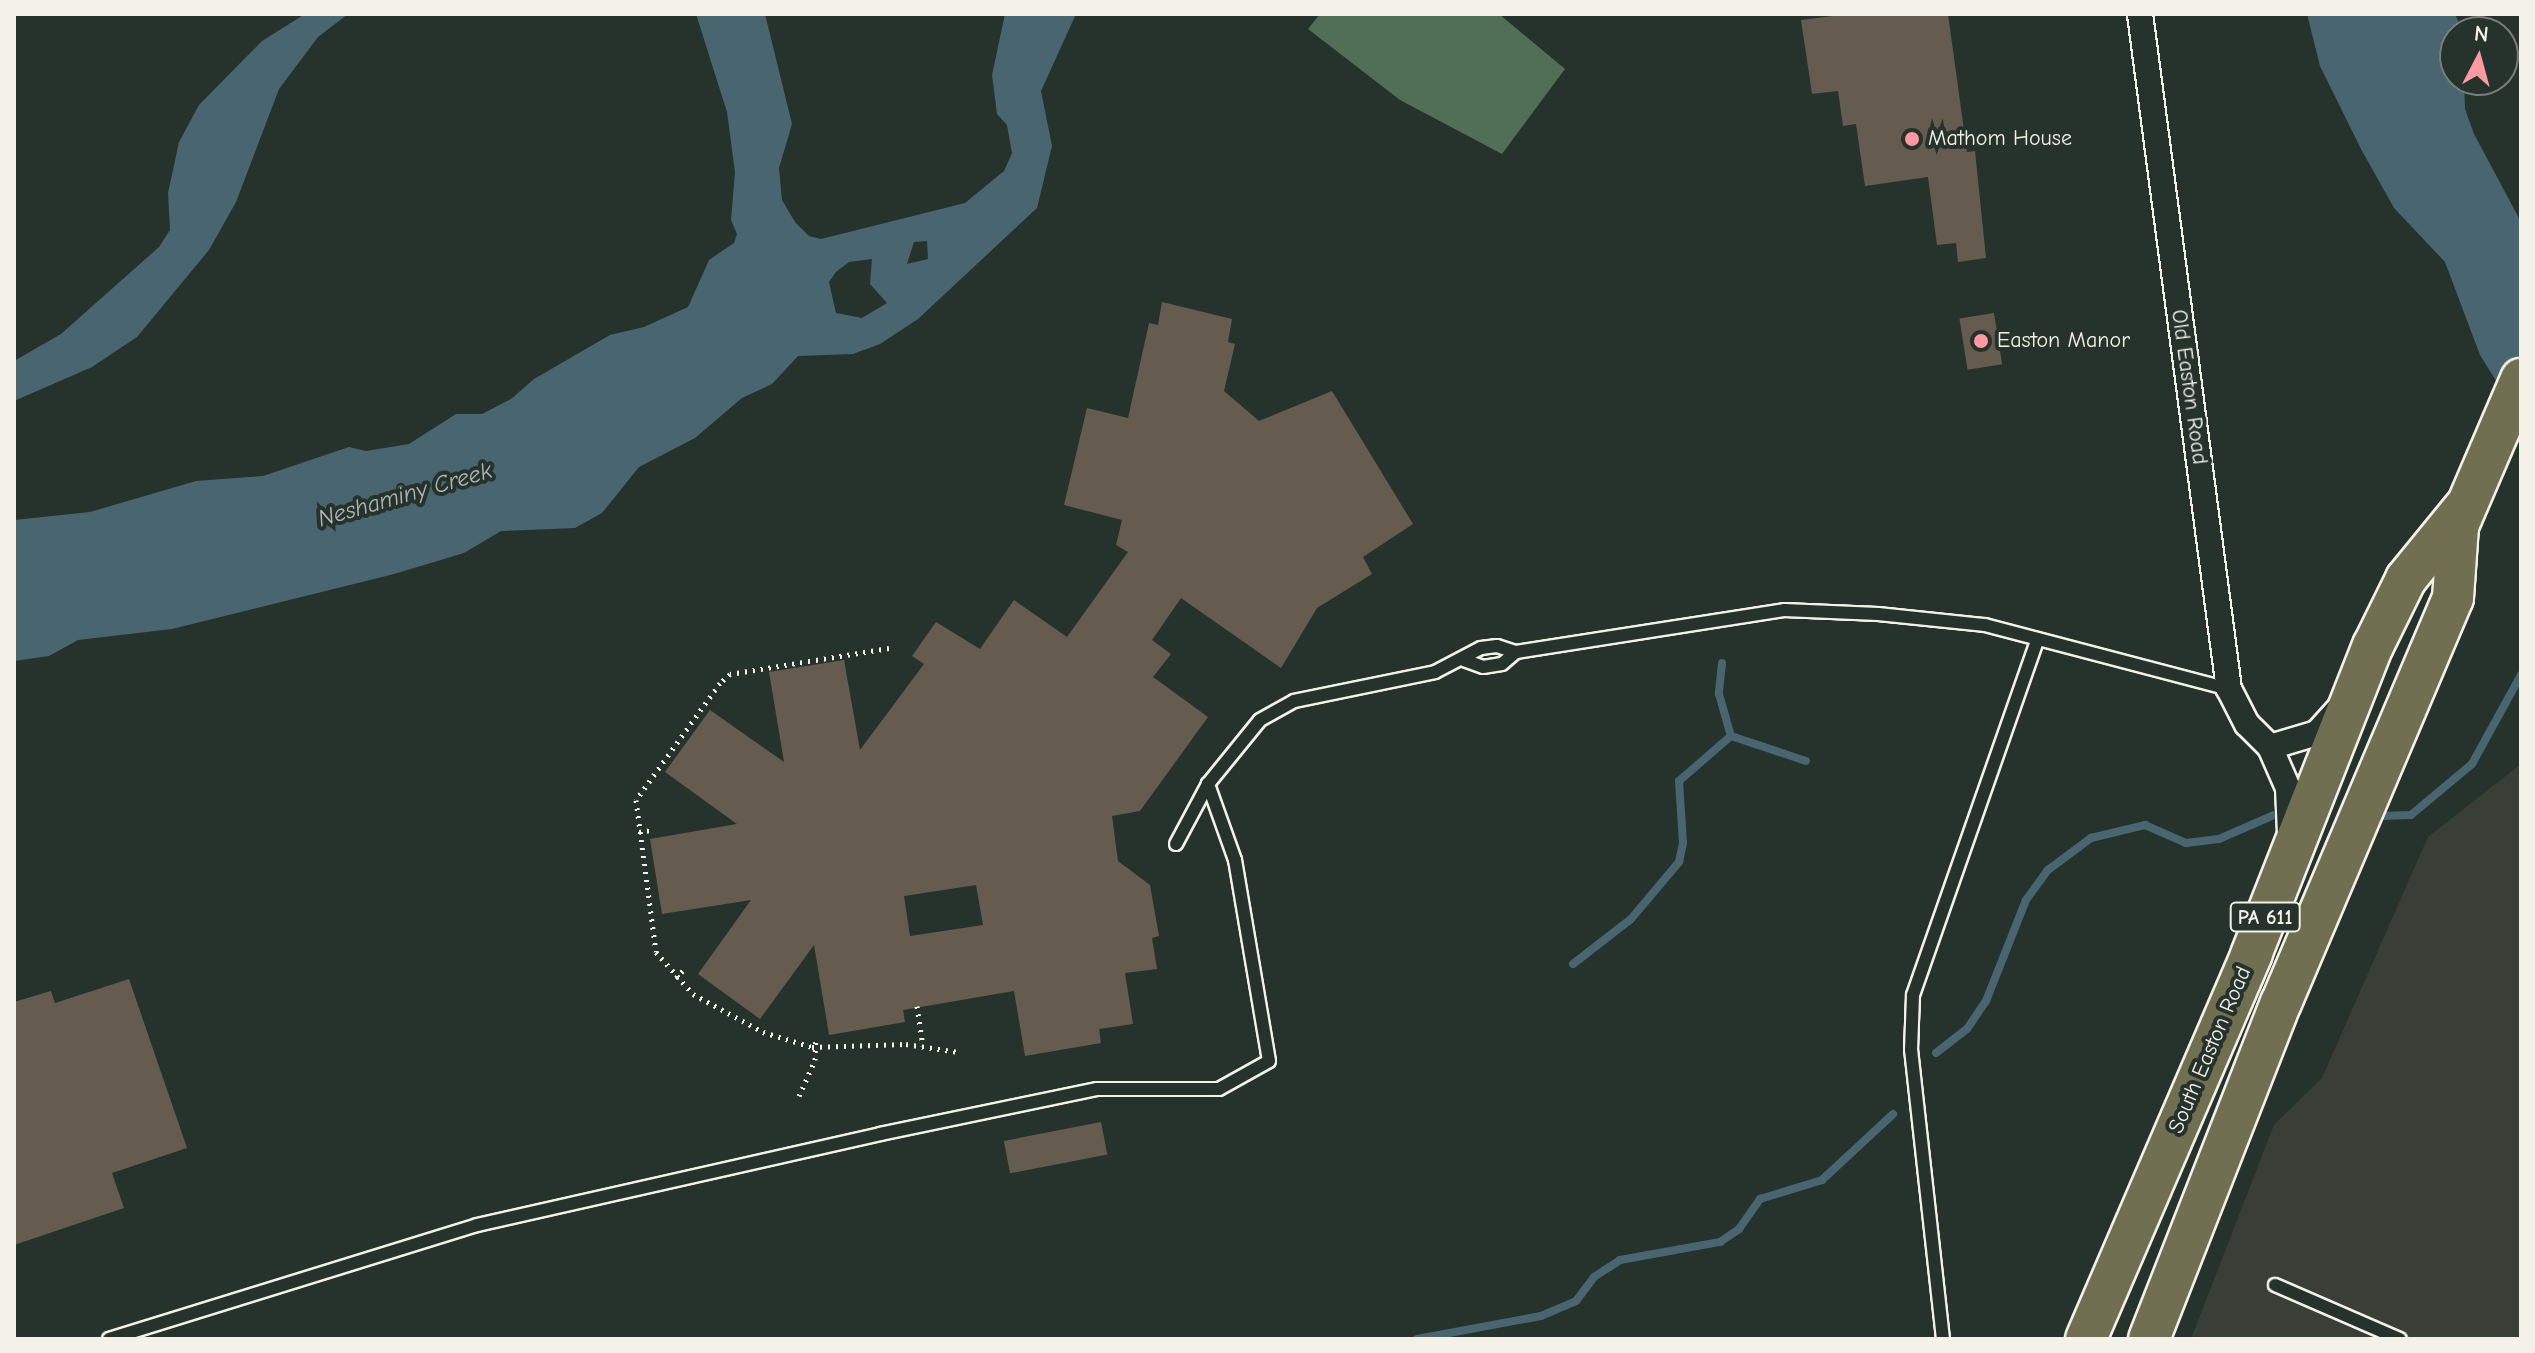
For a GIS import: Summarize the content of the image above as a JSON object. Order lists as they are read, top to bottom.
{
  "streets": {
    "highway": ["PA 611", "South Easton Road"],
    "street": ["Old Easton Road"]
  },
  "crossings": [
    ["Old Easton Road", "South Easton Road"]
  ],
  "water": ["Neshaminy Creek"],
  "places": ["Mathom House", "Easton Manor"],
  "north": "top"
}
